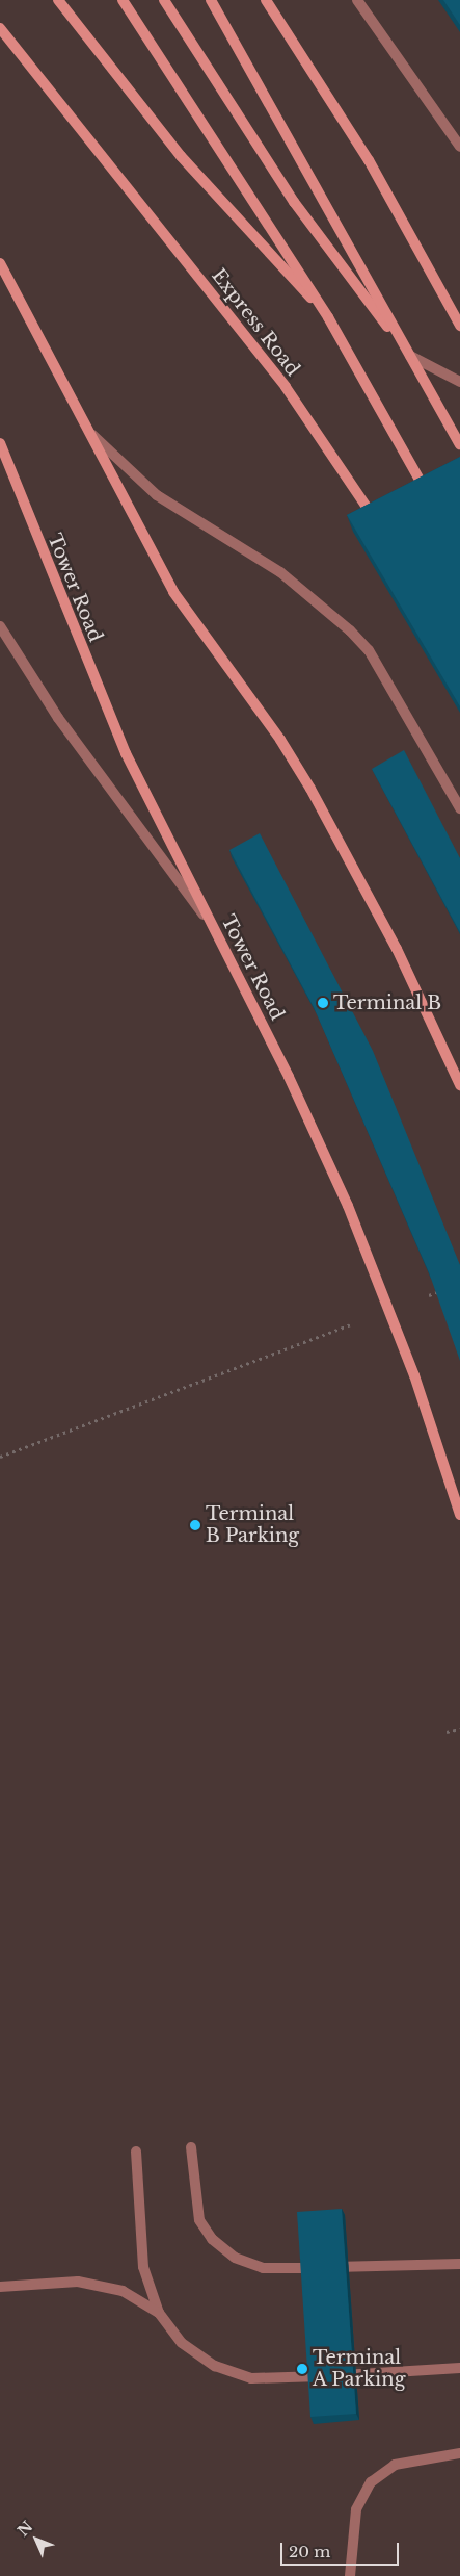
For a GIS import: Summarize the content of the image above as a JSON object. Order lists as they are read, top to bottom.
{
  "streets": {
    "street": ["Express Road", "Tower Road"]
  },
  "places": ["Terminal B", "Terminal B Parking", "Terminal A Parking"],
  "scale_bar": "20 m",
  "north": "top left"
}
